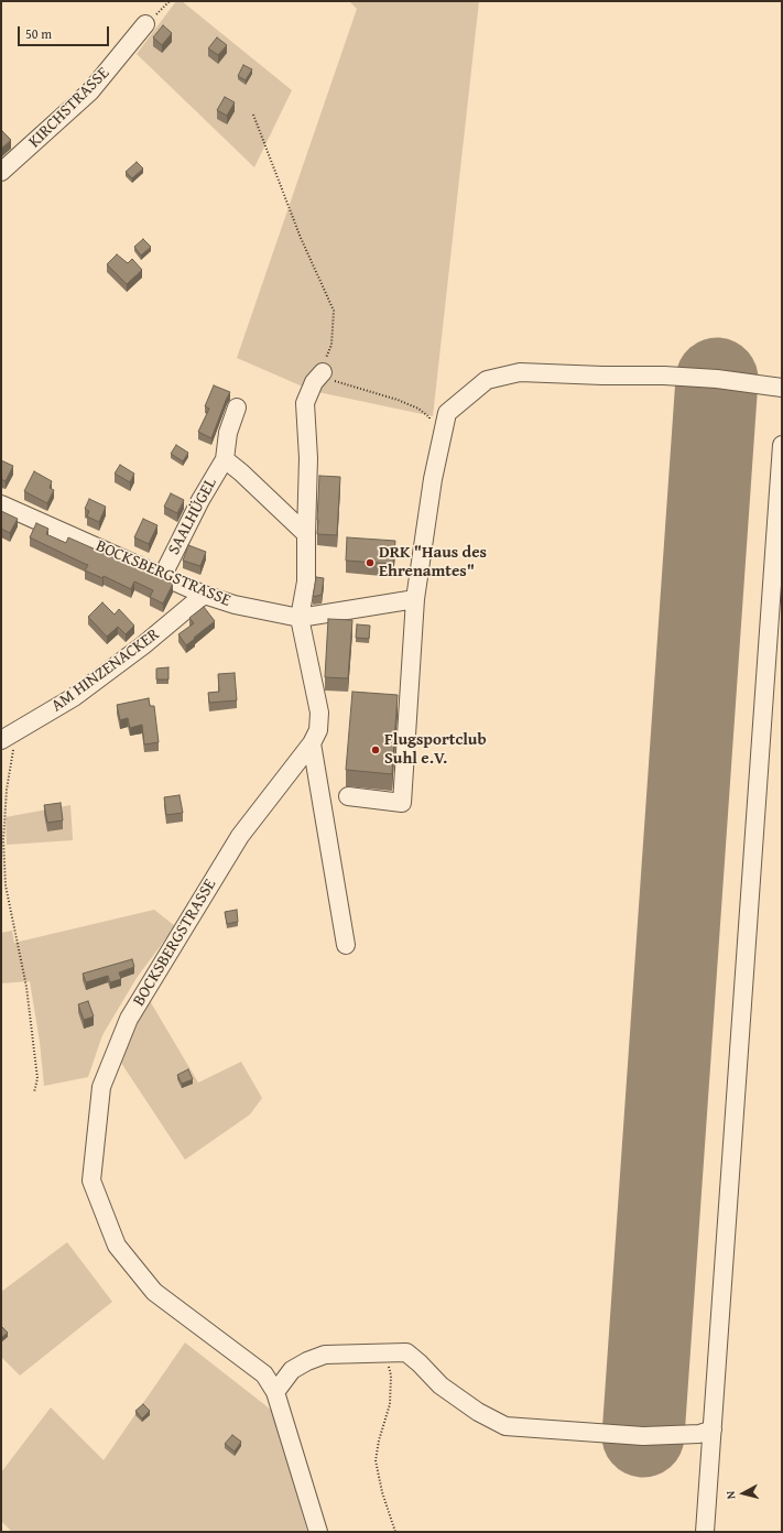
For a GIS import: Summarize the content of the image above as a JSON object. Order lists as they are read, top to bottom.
{
  "streets": {
    "street": [
      "KIRCHSTRASSE",
      "SAALHÜGEL",
      "BOCKSBERGSTRASSE",
      "AM HINZENACKER"
    ]
  },
  "crossings": [
    ["SAALHÜGEL", "BOCKSBERGSTRASSE"],
    ["BOCKSBERGSTRASSE", "AM HINZENACKER"]
  ],
  "places": ["DRK \"Haus des Ehrenamtes\"", "Flugsportclub Suhl e.V."],
  "scale_bar": "50 m",
  "north": "left"
}
